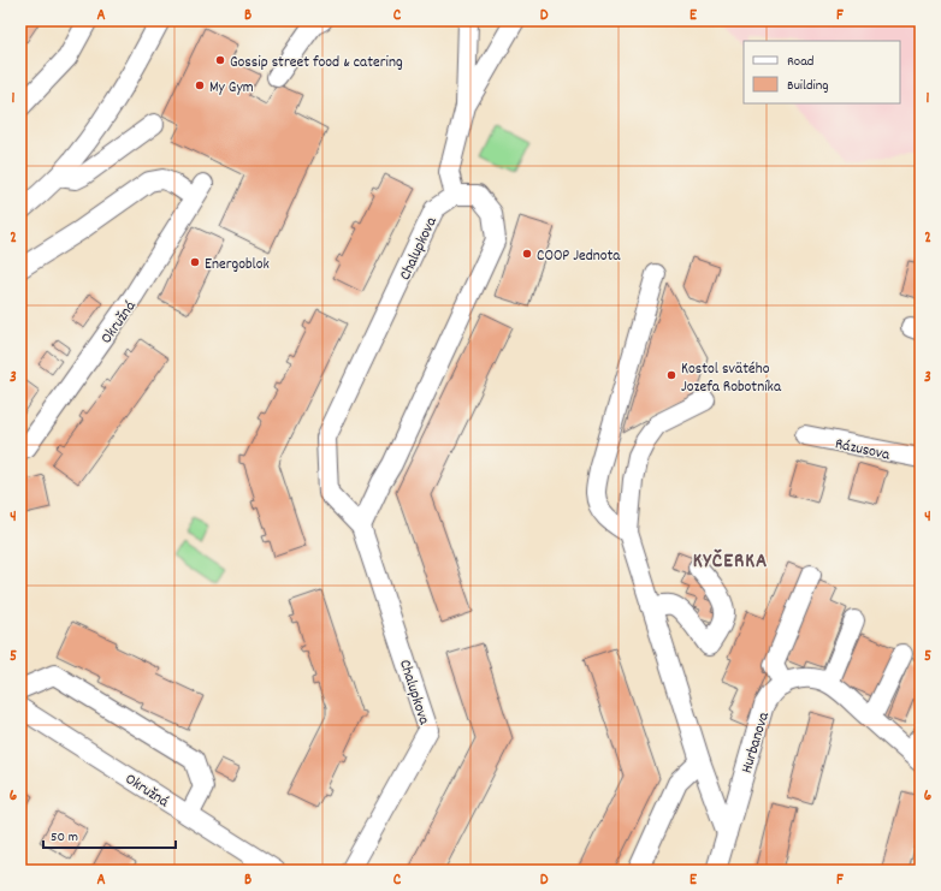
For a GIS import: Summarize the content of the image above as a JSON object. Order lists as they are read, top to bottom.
{
  "streets": {
    "street": [
      "Chalupkova",
      "Okružná",
      "Rázusova",
      "Hurbanova"
    ]
  },
  "districts": ["KYČERKA"],
  "places": [
    "Gossip street food & catering",
    "My Gym",
    "COOP Jednota",
    "Energoblok",
    "Kostol svätého Jozefa Robotníka"
  ],
  "legend": ["Road", "Building"],
  "scale_bar": "50 m",
  "grid": {
    "columns": [
      "A",
      "B",
      "C",
      "D",
      "E",
      "F"
    ],
    "rows": [
      "1",
      "2",
      "3",
      "4",
      "5",
      "6"
    ]
  }
}
